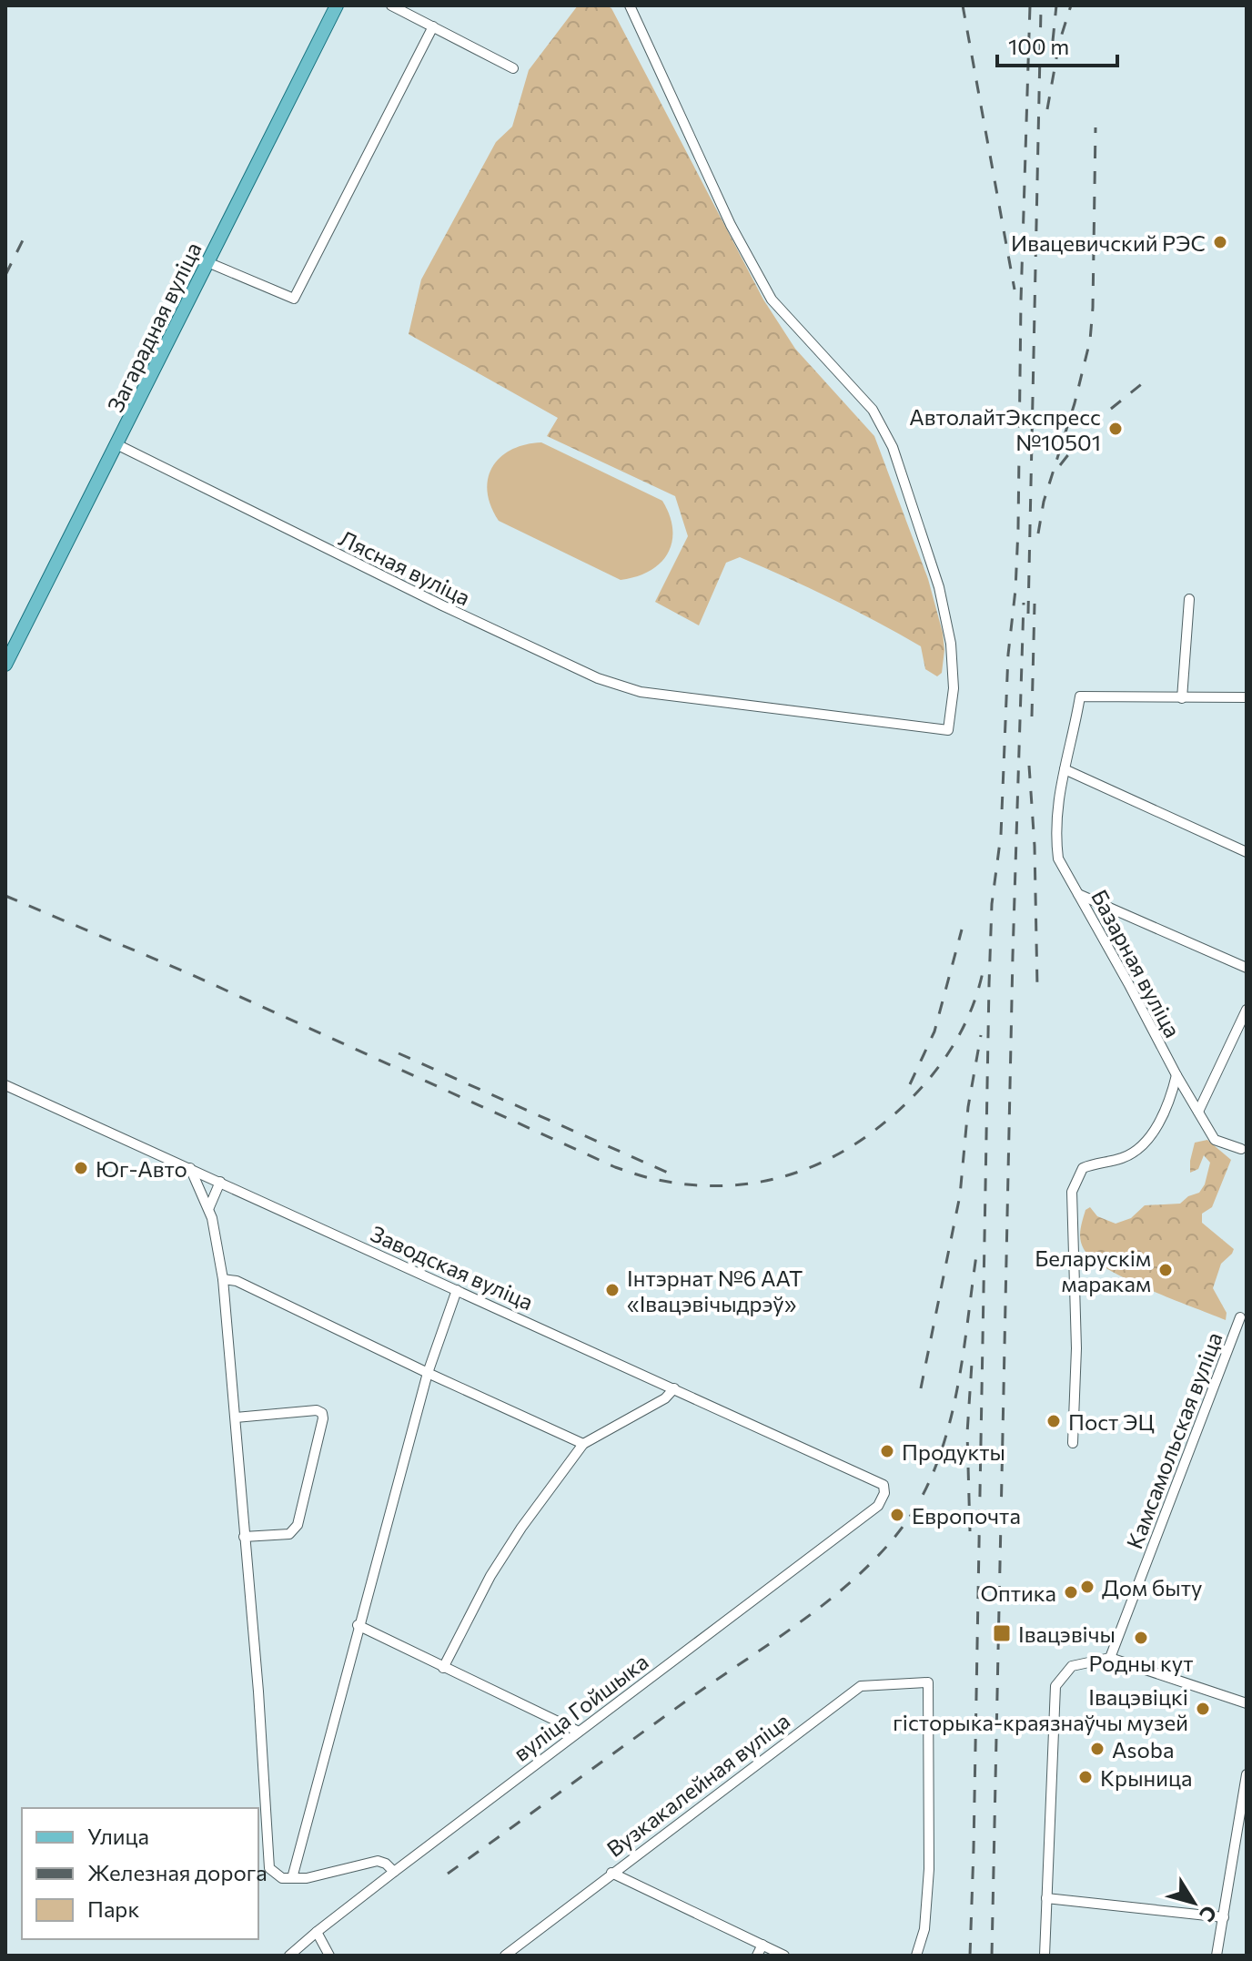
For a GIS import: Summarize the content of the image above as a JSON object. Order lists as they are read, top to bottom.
{
  "streets": {
    "main road": ["Загарадная вуліца"],
    "street": [
      "Лясная вуліца",
      "Базарная вуліца",
      "Заводская вуліца",
      "Камсамольская вуліца",
      "вуліца Гойшыка",
      "Вузкакалейная вуліца"
    ]
  },
  "crossings": [
    ["Загарадная вуліца", "Лясная вуліца"],
    ["Заводская вуліца", "вуліца Гойшыка"]
  ],
  "places": {
    "other": [
      "Ивацевичский РЭС",
      "АвтолайтЭкспресс №10501",
      "Юг-Авто",
      "Беларускім маракам",
      "Інтэрнат №6 ААТ «Івацэвічыдрэў»",
      "Пост ЭЦ",
      "Продукты",
      "Европочта",
      "Дом быту",
      "Оптика",
      "Родны кут",
      "Івацэвіцкі гісторыка-краязнаўчы музей",
      "Asoba",
      "Крыница"
    ],
    "transit": ["Івацэвічы"]
  },
  "legend": ["Улица", "Железная дорога", "Парк"],
  "scale_bar": "100 m",
  "north": "bottom right"
}
